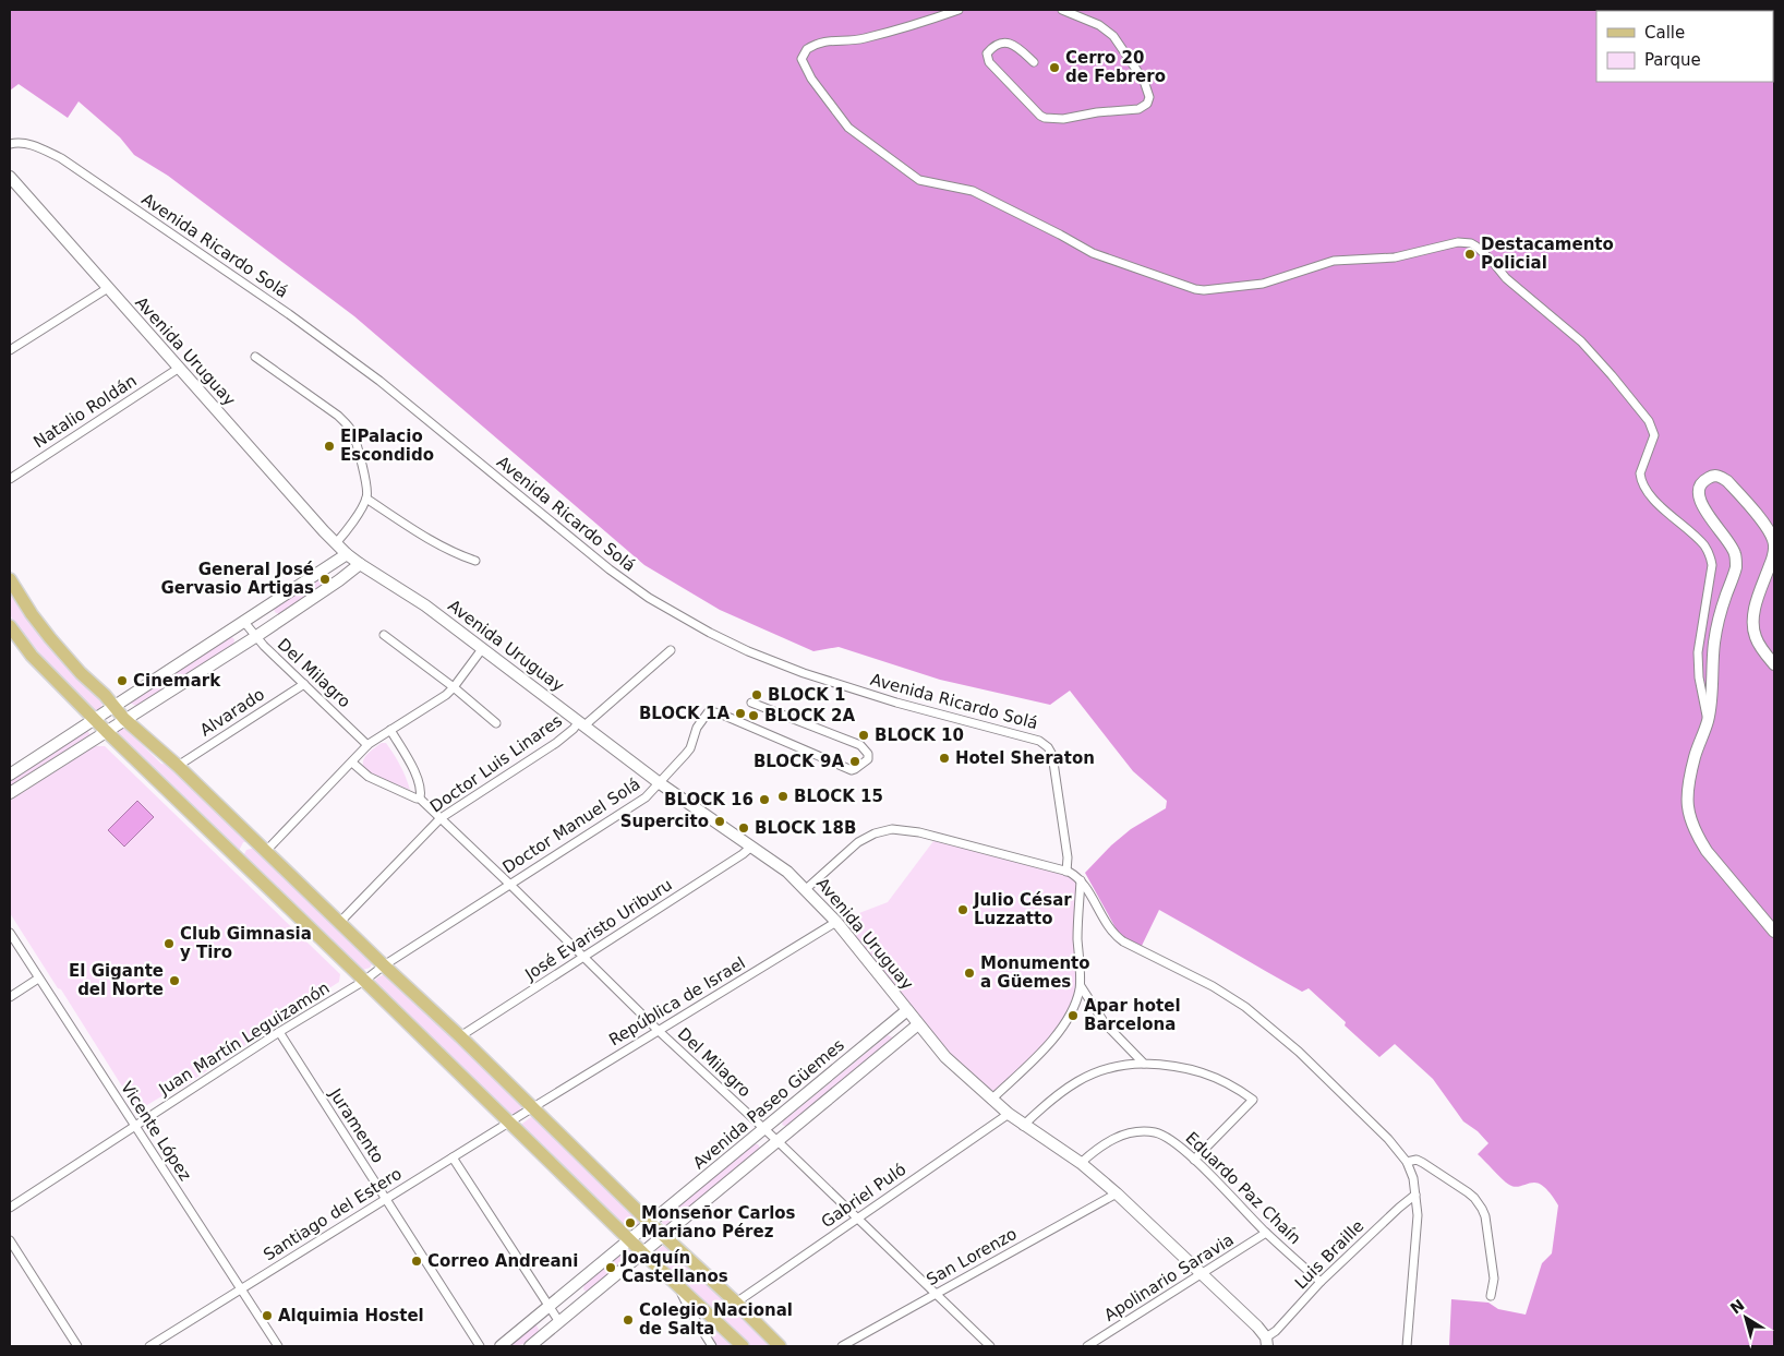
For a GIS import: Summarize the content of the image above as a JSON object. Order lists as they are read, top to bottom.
{
  "streets": {
    "street": [
      "Avenida Ricardo Solá",
      "Avenida Uruguay",
      "Natalio Roldán",
      "Del Milagro",
      "Alvarado",
      "Doctor Luis Linares",
      "Doctor Manuel Solá",
      "José Evaristo Uriburu",
      "República de Israel",
      "Juan Martín Leguizamón",
      "Avenida Paseo Güemes",
      "Juramento",
      "Vicente López",
      "Eduardo Paz Chaín",
      "Gabriel Puló",
      "Santiago del Estero",
      "Luis Braille",
      "San Lorenzo",
      "Apolinario Saravia"
    ]
  },
  "crossings": [
    ["Avenida Uruguay", "Natalio Roldán"],
    ["Avenida Uruguay", "Doctor Luis Linares"],
    ["Avenida Uruguay", "Doctor Manuel Solá"],
    ["Avenida Uruguay", "José Evaristo Uriburu"],
    ["Avenida Uruguay", "República de Israel"],
    ["Avenida Uruguay", "Avenida Paseo Güemes"],
    ["Avenida Uruguay", "Eduardo Paz Chaín"],
    ["Avenida Uruguay", "Gabriel Puló"],
    ["Avenida Uruguay", "Luis Braille"],
    ["Avenida Uruguay", "San Lorenzo"],
    ["Avenida Uruguay", "Apolinario Saravia"],
    ["Del Milagro", "Alvarado"],
    ["Del Milagro", "Doctor Luis Linares"],
    ["Del Milagro", "Doctor Manuel Solá"],
    ["Del Milagro", "José Evaristo Uriburu"],
    ["Del Milagro", "República de Israel"],
    ["Del Milagro", "Avenida Paseo Güemes"],
    ["Del Milagro", "Gabriel Puló"],
    ["Del Milagro", "San Lorenzo"],
    ["Doctor Manuel Solá", "Juan Martín Leguizamón"],
    ["República de Israel", "Santiago del Estero"],
    ["Juan Martín Leguizamón", "Juramento"],
    ["Juan Martín Leguizamón", "Vicente López"],
    ["Juramento", "Santiago del Estero"],
    ["Vicente López", "Santiago del Estero"],
    ["Eduardo Paz Chaín", "Luis Braille"],
    ["Eduardo Paz Chaín", "Apolinario Saravia"]
  ],
  "places": [
    "Cerro 20 de Febrero",
    "Destacamento Policial",
    "ElPalacio Escondido",
    "General José Gervasio Artigas",
    "Cinemark",
    "BLOCK 1",
    "BLOCK 1A",
    "BLOCK 2A",
    "BLOCK 10",
    "Hotel Sheraton",
    "BLOCK 9A",
    "BLOCK 15",
    "BLOCK 16",
    "Supercito",
    "BLOCK 18B",
    "Julio César Luzzatto",
    "Club Gimnasia y Tiro",
    "Monumento a Güemes",
    "El Gigante del Norte",
    "Apar hotel Barcelona",
    "Monseñor Carlos Mariano Pérez",
    "Correo Andreani",
    "Joaquín Castellanos",
    "Alquimia Hostel",
    "Colegio Nacional de Salta"
  ],
  "legend": ["Calle", "Parque"],
  "north": "top left"
}
